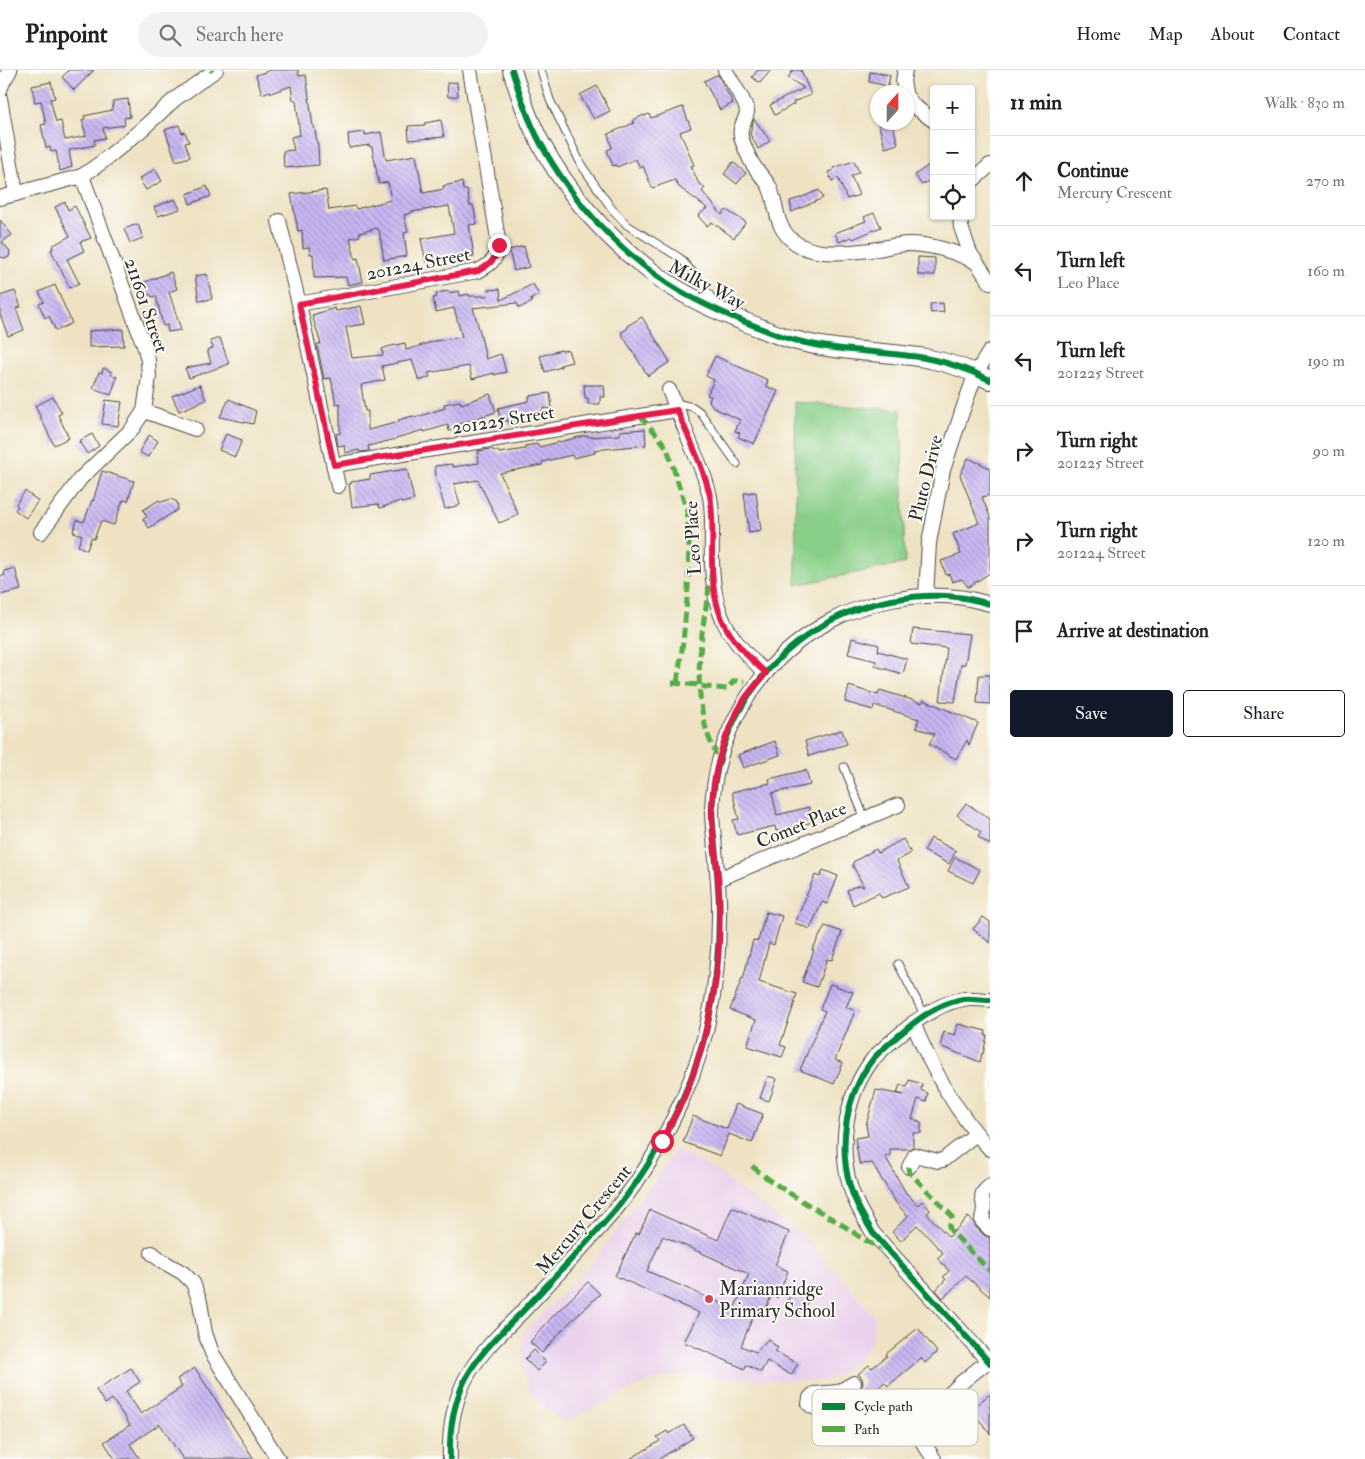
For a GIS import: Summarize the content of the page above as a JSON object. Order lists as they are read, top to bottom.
{
  "streets": {
    "street": [
      "201224 Street",
      "Milky Way",
      "211601 Street",
      "201225 Street",
      "Pluto Drive",
      "Leo Place",
      "Comet Place",
      "Mercury Crescent"
    ]
  },
  "crossings": [
    ["Milky Way", "Pluto Drive"],
    ["201225 Street", "Leo Place"],
    ["Pluto Drive", "Mercury Crescent"],
    ["Leo Place", "Mercury Crescent"],
    ["Comet Place", "Mercury Crescent"]
  ],
  "places": ["Mariannridge Primary School"],
  "legend": ["Cycle path", "Path"],
  "north": "top",
  "page": {
    "header": "Pinpoint",
    "search": "Search here",
    "nav": [
      "Home",
      "Map",
      "About",
      "Contact"
    ],
    "heading": ["11 min", "Walk · 830 m"],
    "map_buttons": ["+", "−"],
    "list": [
      ["Continue", "Mercury Crescent", "270 m"],
      ["Turn left", "Leo Place", "160 m"],
      ["Turn left", "201225 Street", "190 m"],
      ["Turn right", "201225 Street", "90 m"],
      ["Turn right", "201224 Street", "120 m"],
      "Arrive at destination"
    ],
    "buttons": ["Save", "Share"]
  }
}
